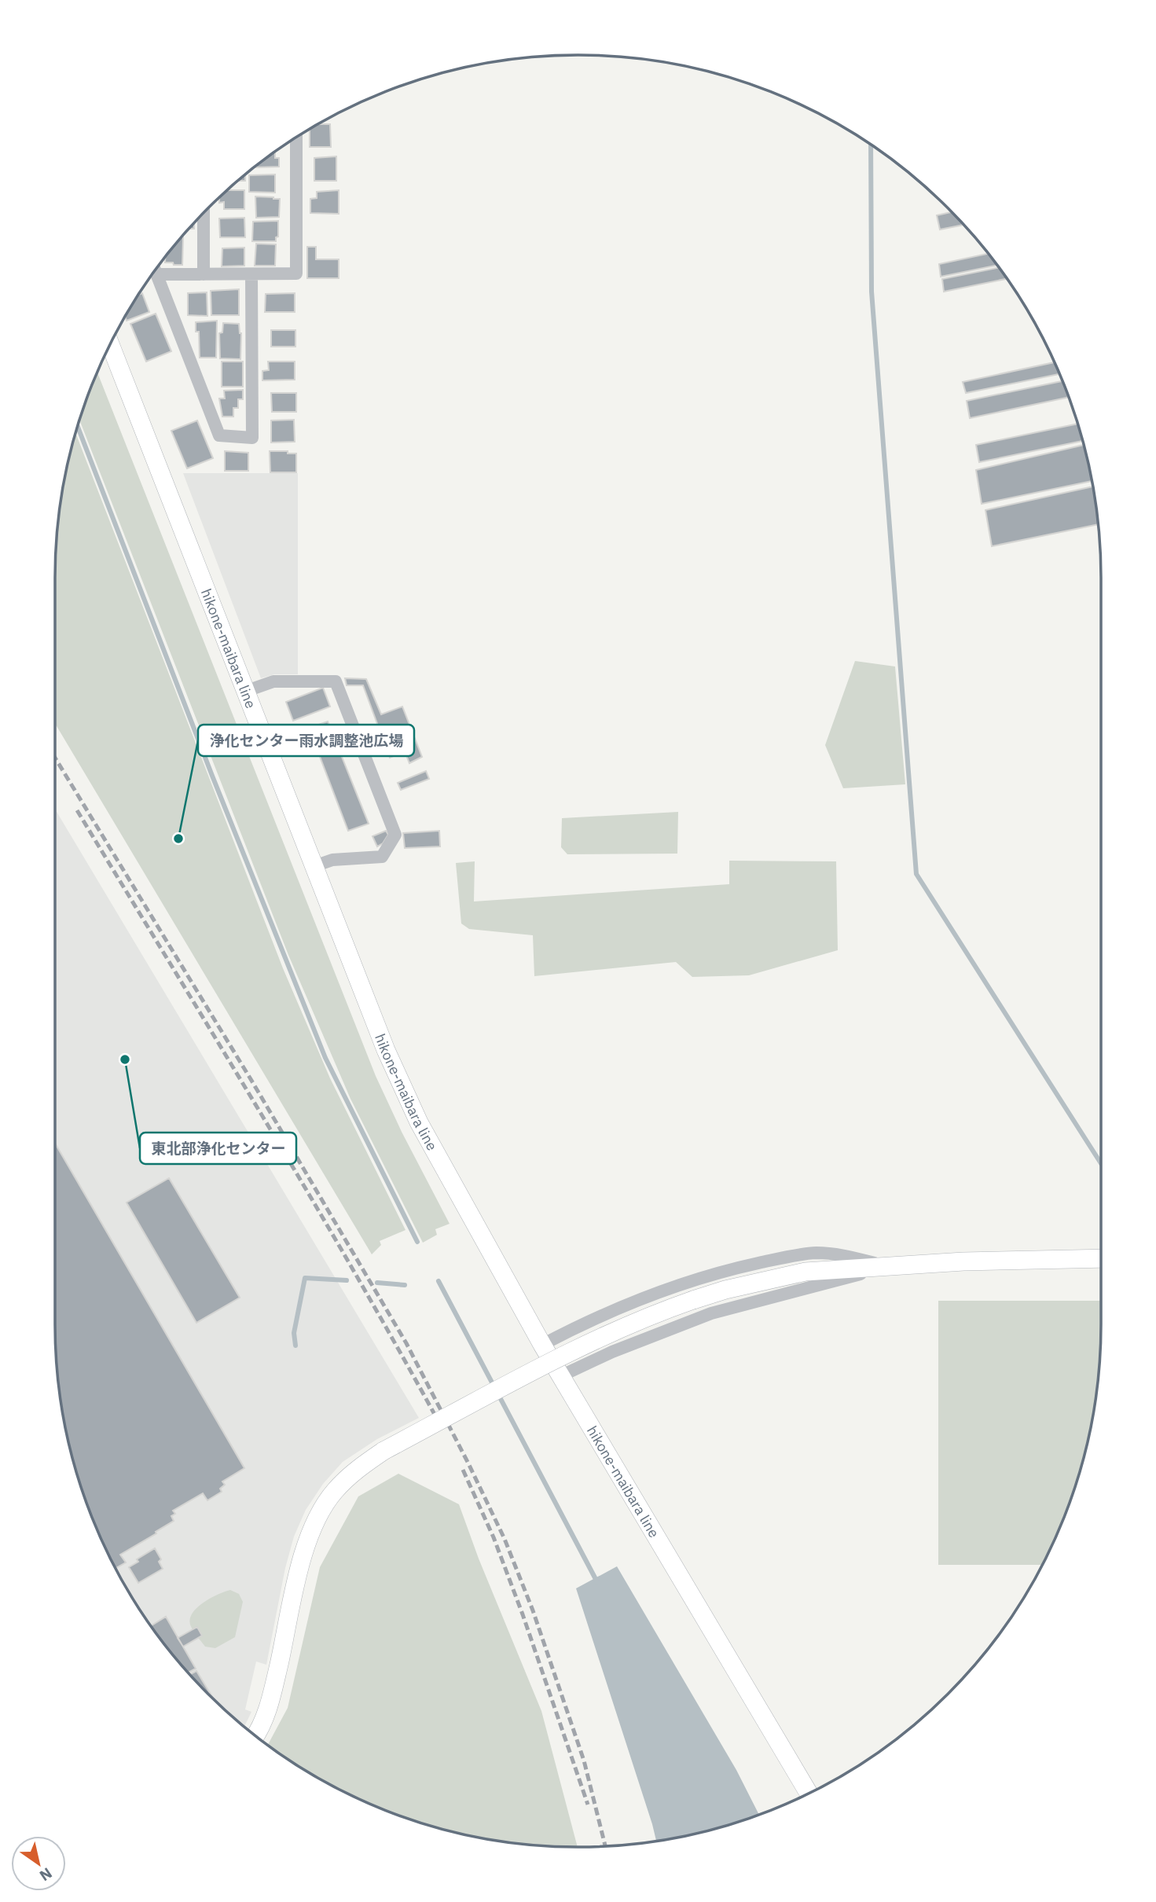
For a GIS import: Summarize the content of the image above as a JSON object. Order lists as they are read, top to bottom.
{
  "streets": {
    "main road": ["hikone-maibara line"]
  },
  "places": ["浄化センター雨水調整池広場", "東北部浄化センター"],
  "north": "bottom right"
}
